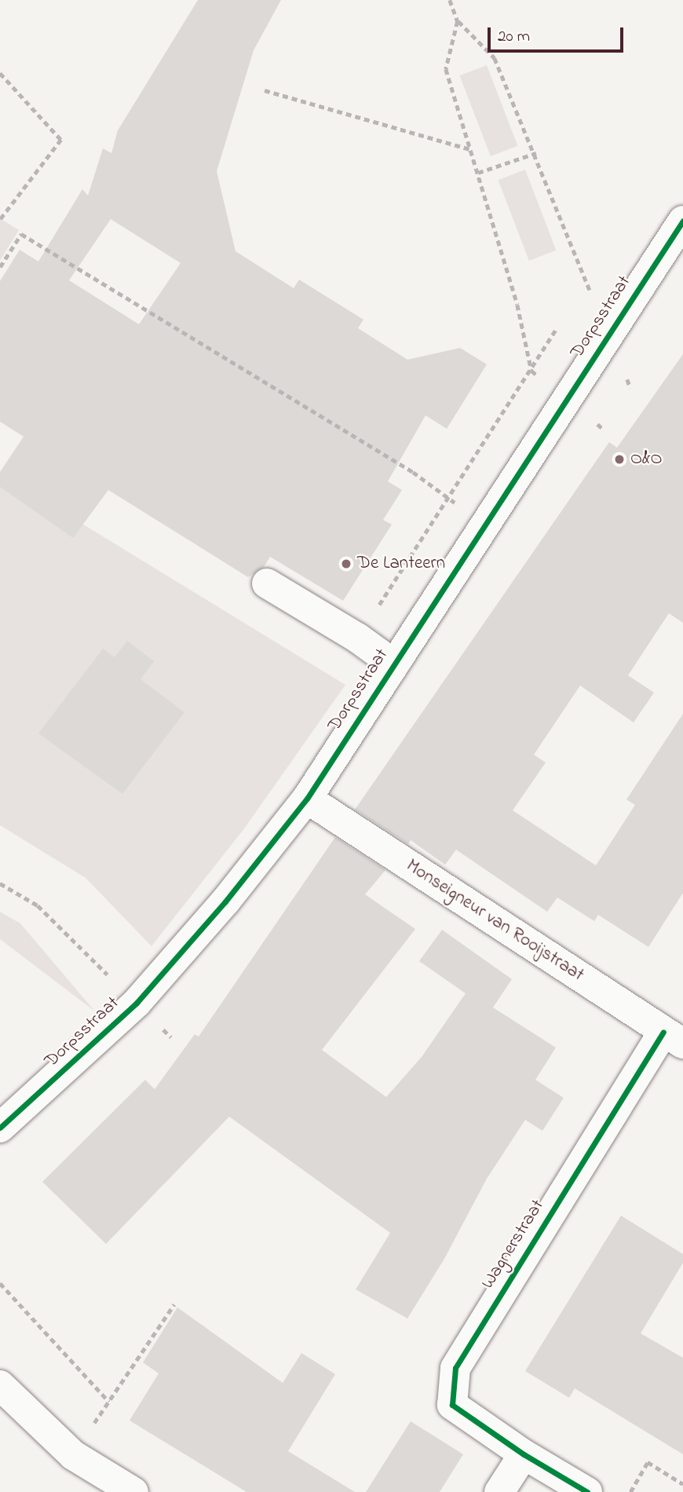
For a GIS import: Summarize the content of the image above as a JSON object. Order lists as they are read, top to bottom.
{
  "streets": {
    "street": ["Dorpsstraat", "Monseigneur van Rooijstraat", "Wagnerstraat"]
  },
  "crossings": [
    ["Dorpsstraat", "Monseigneur van Rooijstraat"],
    ["Monseigneur van Rooijstraat", "Wagnerstraat"]
  ],
  "places": ["O&O", "De Lanteern"],
  "scale_bar": "20 m"
}
